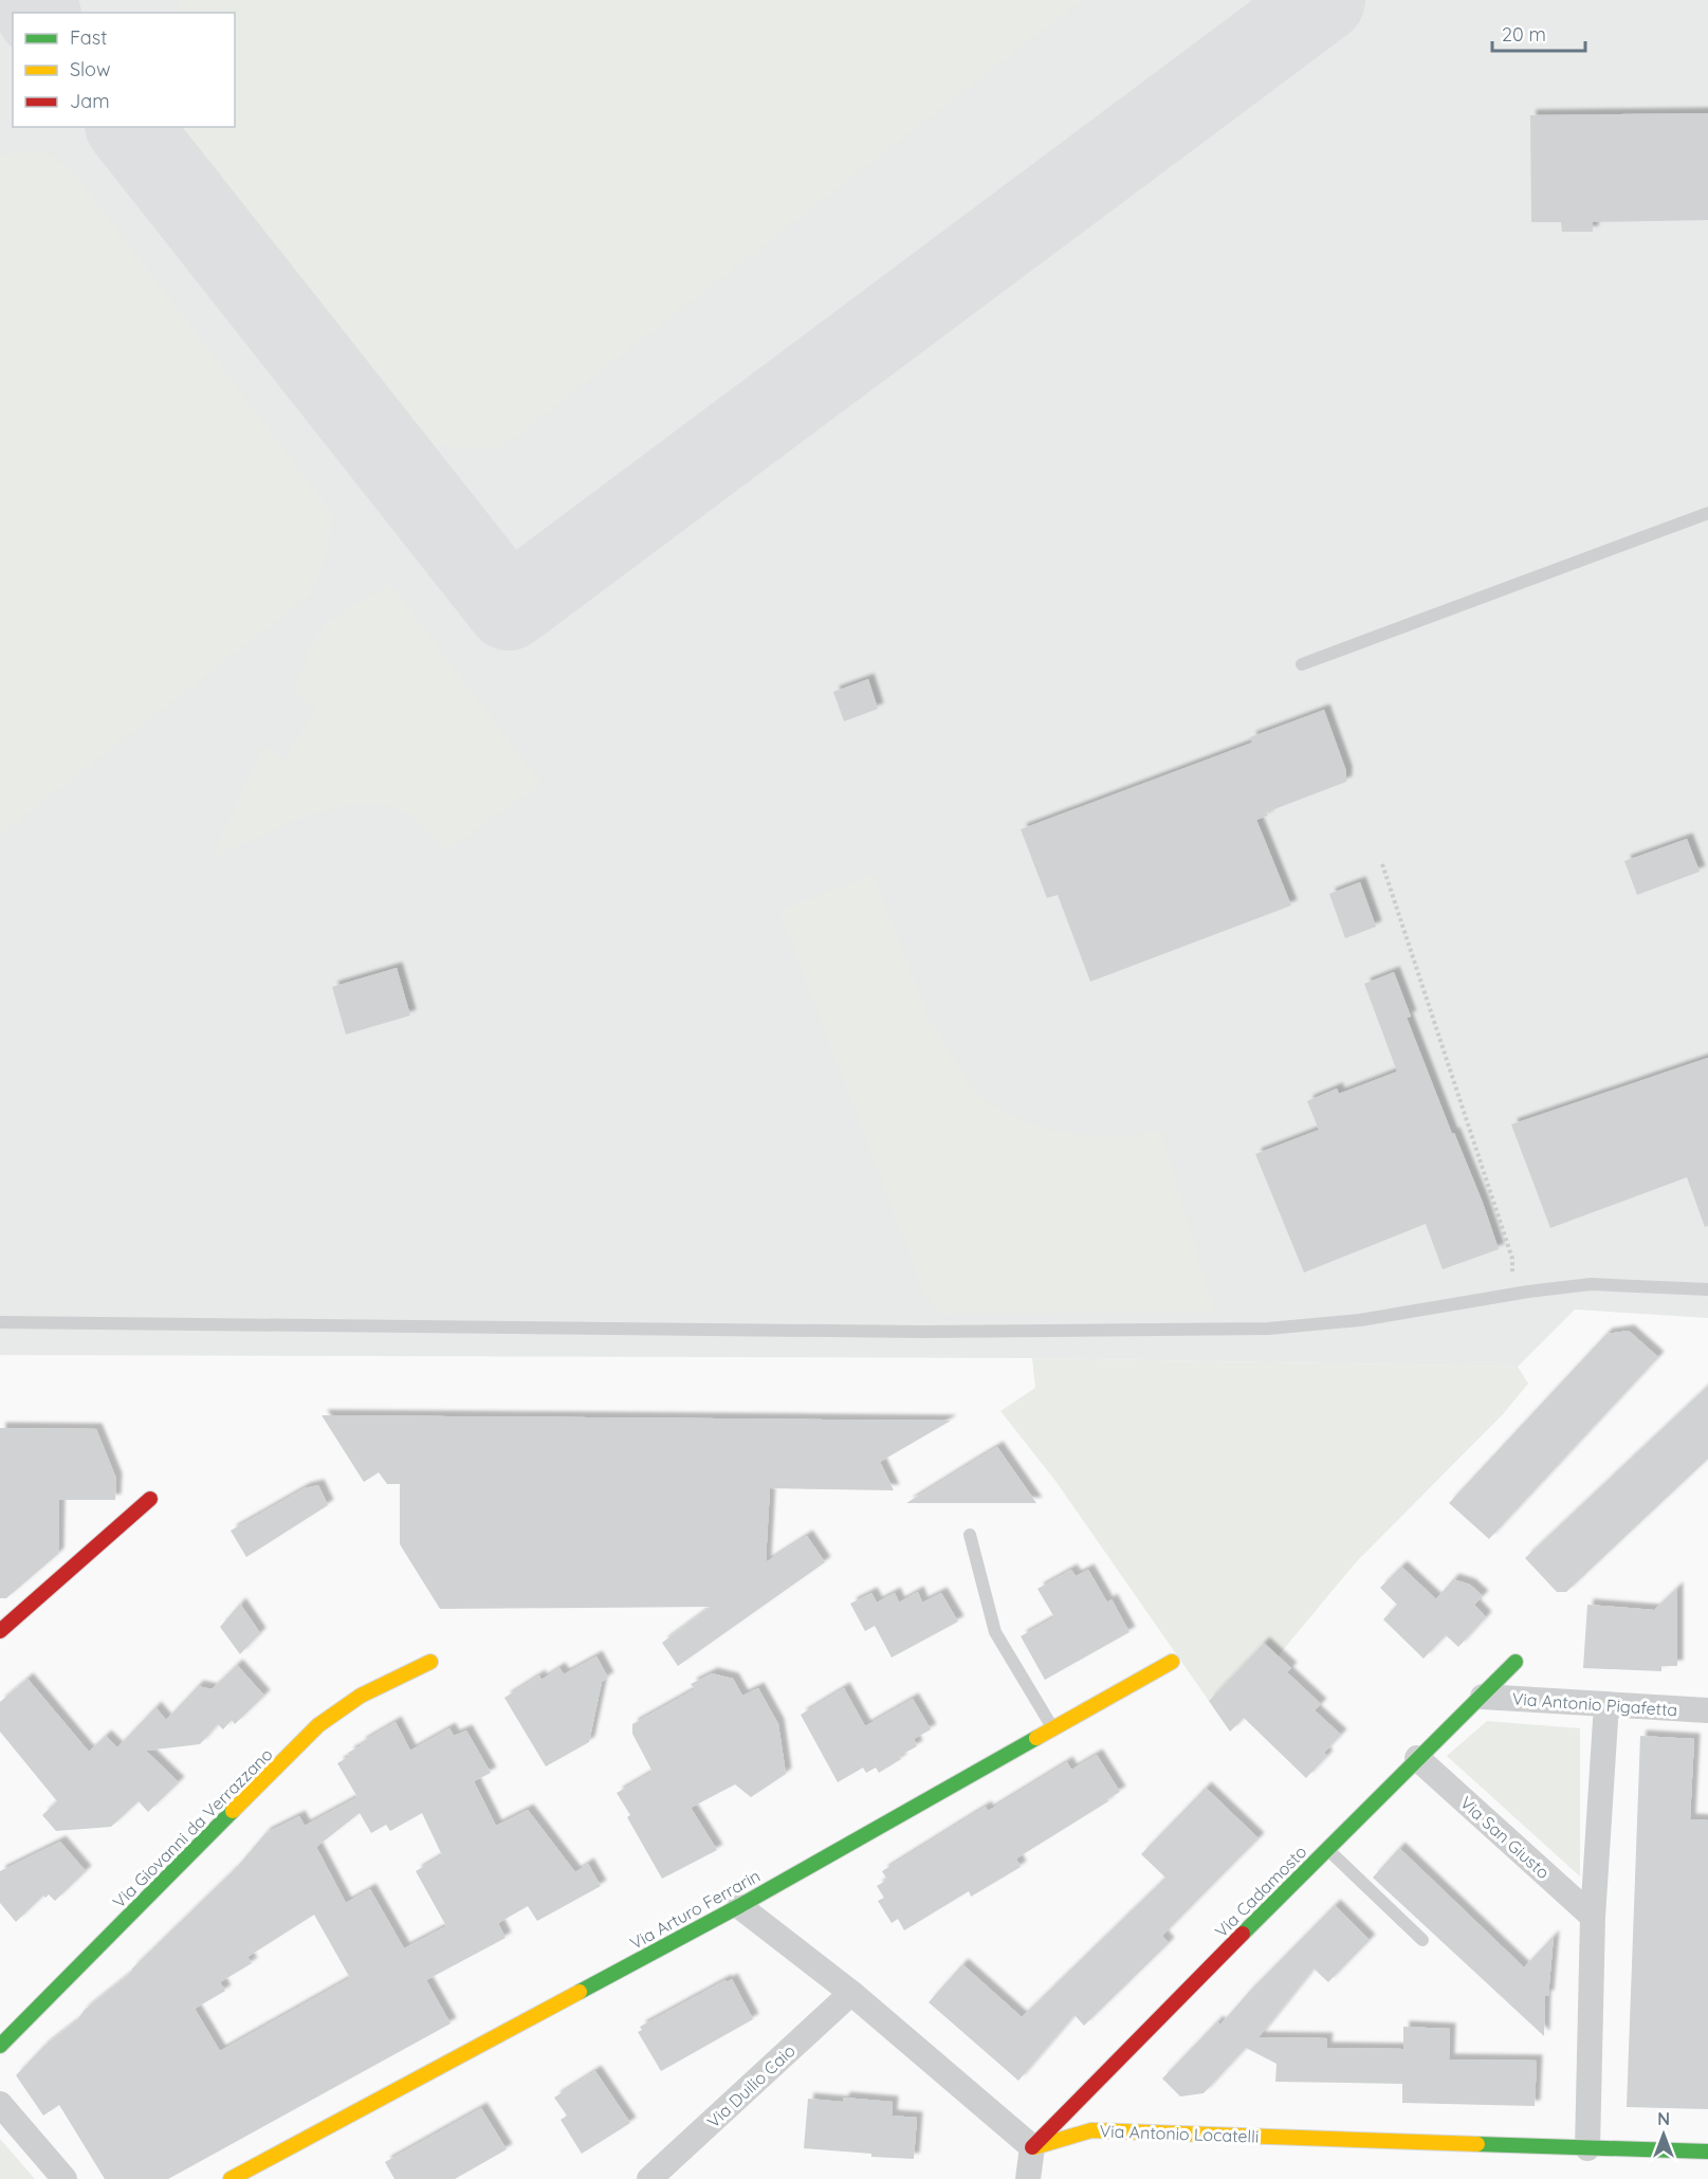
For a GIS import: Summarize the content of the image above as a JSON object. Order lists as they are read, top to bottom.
{
  "streets": {
    "street": [
      "Via Antonio Pigafetta",
      "Via Giovanni da Verrazzano",
      "Via San Giusto",
      "Via Cadamosto",
      "Via Arturo Ferrarin",
      "Via Duilio Caio",
      "Via Antonio Locatelli"
    ]
  },
  "crossings": [
    ["Via Antonio Pigafetta", "Via Cadamosto"],
    ["Via San Giusto", "Via Cadamosto"],
    ["Via Cadamosto", "Via Antonio Locatelli"]
  ],
  "legend": ["Fast", "Slow", "Jam"],
  "scale_bar": "20 m",
  "north": "top"
}
